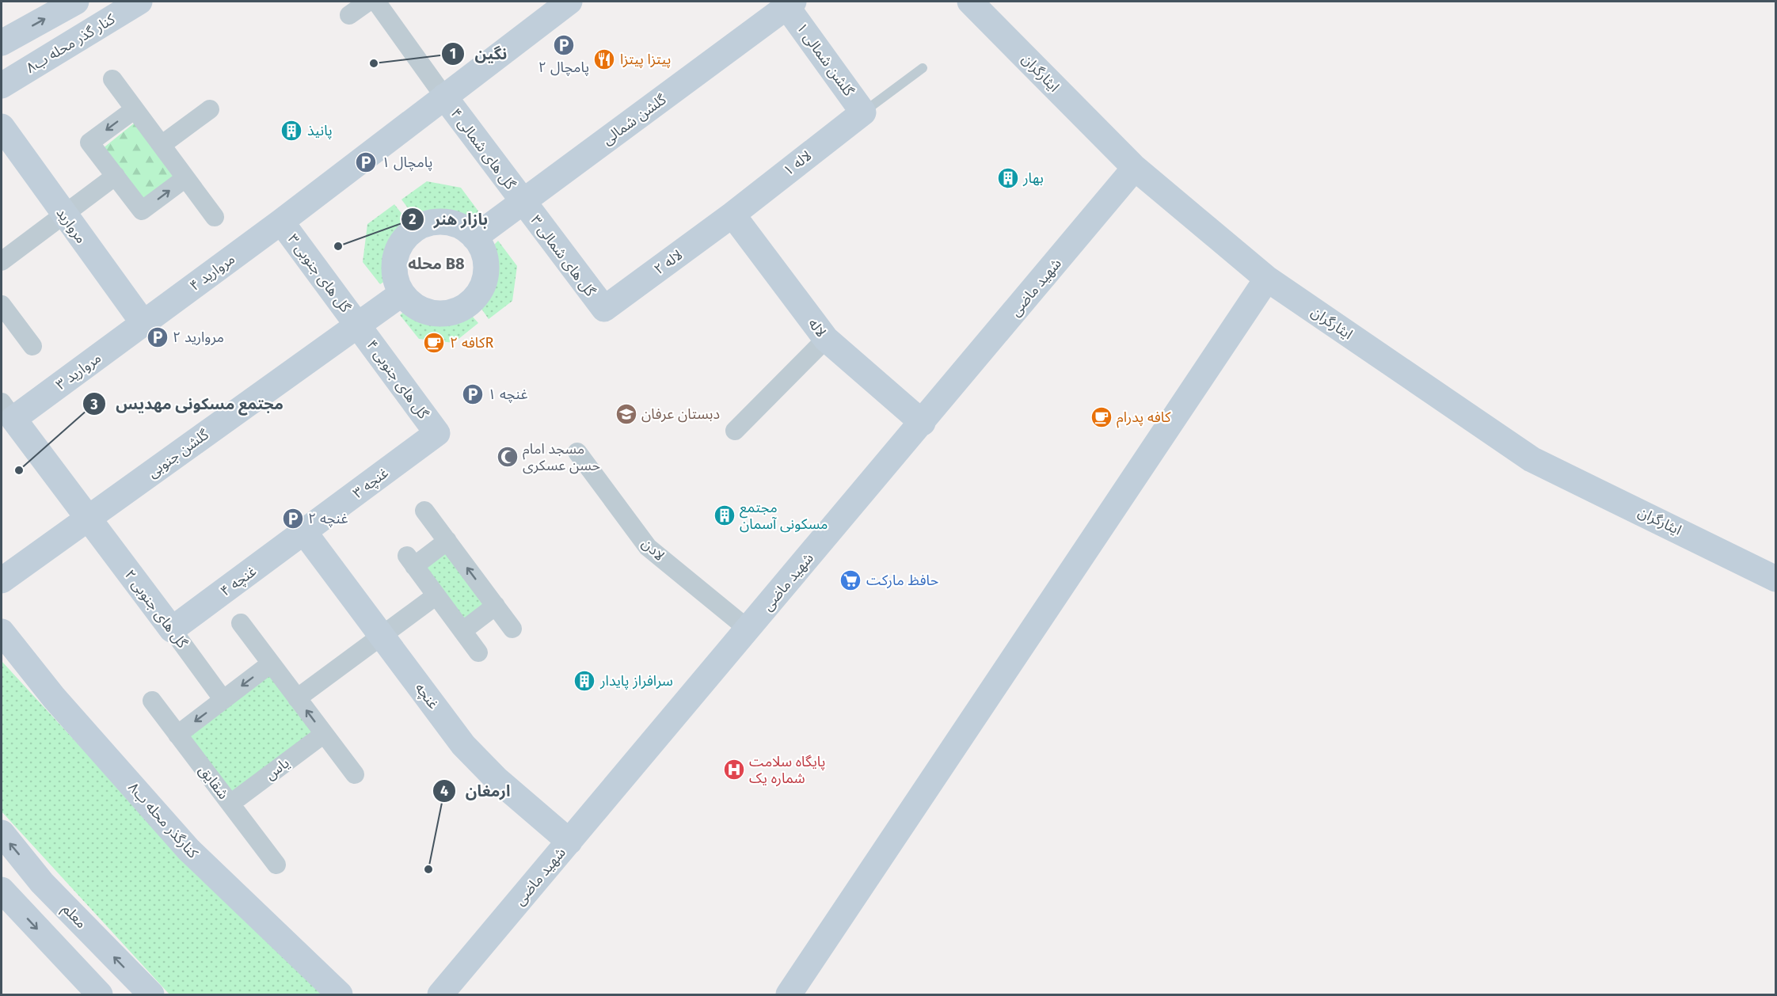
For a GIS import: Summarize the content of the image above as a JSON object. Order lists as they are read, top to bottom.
{
  "streets": {
    "street": [
      "کنار گذر محله ب۸",
      "گلشن شمالی ۱",
      "ایثارگران",
      "گلشن شمالی",
      "گل های شمالی ۴",
      "لاله ۱",
      "مروارید",
      "گل های شمالی ۳",
      "لاله ۲",
      "مروارید ۴",
      "گل های جنوبی ۳",
      "شهید ماضی",
      "لاله",
      "مروارید ۳",
      "گل های جنوبی ۴",
      "گلشن جنوبی",
      "غنچه ۳",
      "لادن",
      "غنچه ۴",
      "گل های جنوبی ۲",
      "غنچه",
      "یاس",
      "شقایق",
      "کنارگذر محله ب۸",
      "معلم"
    ]
  },
  "crossings": [
    ["گلشن شمالی ۱", "گلشن شمالی"],
    ["گلشن شمالی ۱", "لاله ۱"],
    ["ایثارگران", "شهید ماضی"],
    ["گلشن شمالی", "گل های شمالی ۴"],
    ["گلشن شمالی", "گل های شمالی ۳"],
    ["گلشن شمالی", "گلشن جنوبی"],
    ["گل های شمالی ۴", "گل های شمالی ۳"],
    ["گل های شمالی ۴", "مروارید ۴"],
    ["لاله ۱", "لاله ۲"],
    ["لاله ۱", "لاله"],
    ["مروارید", "مروارید ۴"],
    ["مروارید", "مروارید ۳"],
    ["گل های شمالی ۳", "لاله ۲"],
    ["لاله ۲", "لاله"],
    ["مروارید ۴", "گل های جنوبی ۳"],
    ["مروارید ۴", "مروارید ۳"],
    ["گل های جنوبی ۳", "گل های جنوبی ۴"],
    ["گل های جنوبی ۳", "گلشن جنوبی"],
    ["شهید ماضی", "لاله"],
    ["شهید ماضی", "لادن"],
    ["شهید ماضی", "غنچه"],
    ["مروارید ۳", "گل های جنوبی ۲"],
    ["گل های جنوبی ۴", "گلشن جنوبی"],
    ["گل های جنوبی ۴", "غنچه ۳"],
    ["گلشن جنوبی", "گل های جنوبی ۲"],
    ["غنچه ۳", "غنچه ۴"],
    ["غنچه ۳", "غنچه"],
    ["غنچه ۴", "گل های جنوبی ۲"],
    ["غنچه ۴", "غنچه"],
    ["یاس", "شقایق"]
  ],
  "districts": ["محله B8"],
  "places": {
    "parking": [
      "پامچال ۲",
      "پامچال ۱",
      "مروارید ۲",
      "غنچه ۱",
      "غنچه ۲"
    ],
    "restaurant": ["پیتزا پیتزا"],
    "other": [
      "نگین",
      "بازار هنر",
      "مجتمع مسکونی مهدیس",
      "ارمغان"
    ],
    "building": [
      "پانیذ",
      "بهار",
      "مجتمع مسکونی آسمان",
      "سرافراز پایدار"
    ],
    "cafe": ["کافه ۲R", "کافه پدرام"],
    "school or university": ["دبستان عرفان"],
    "mosque": ["مسجد امام حسن عسکری"],
    "supermarket": ["حافظ مارکت"],
    "hospital": ["پایگاه سلامت شماره یک"]
  }
}
